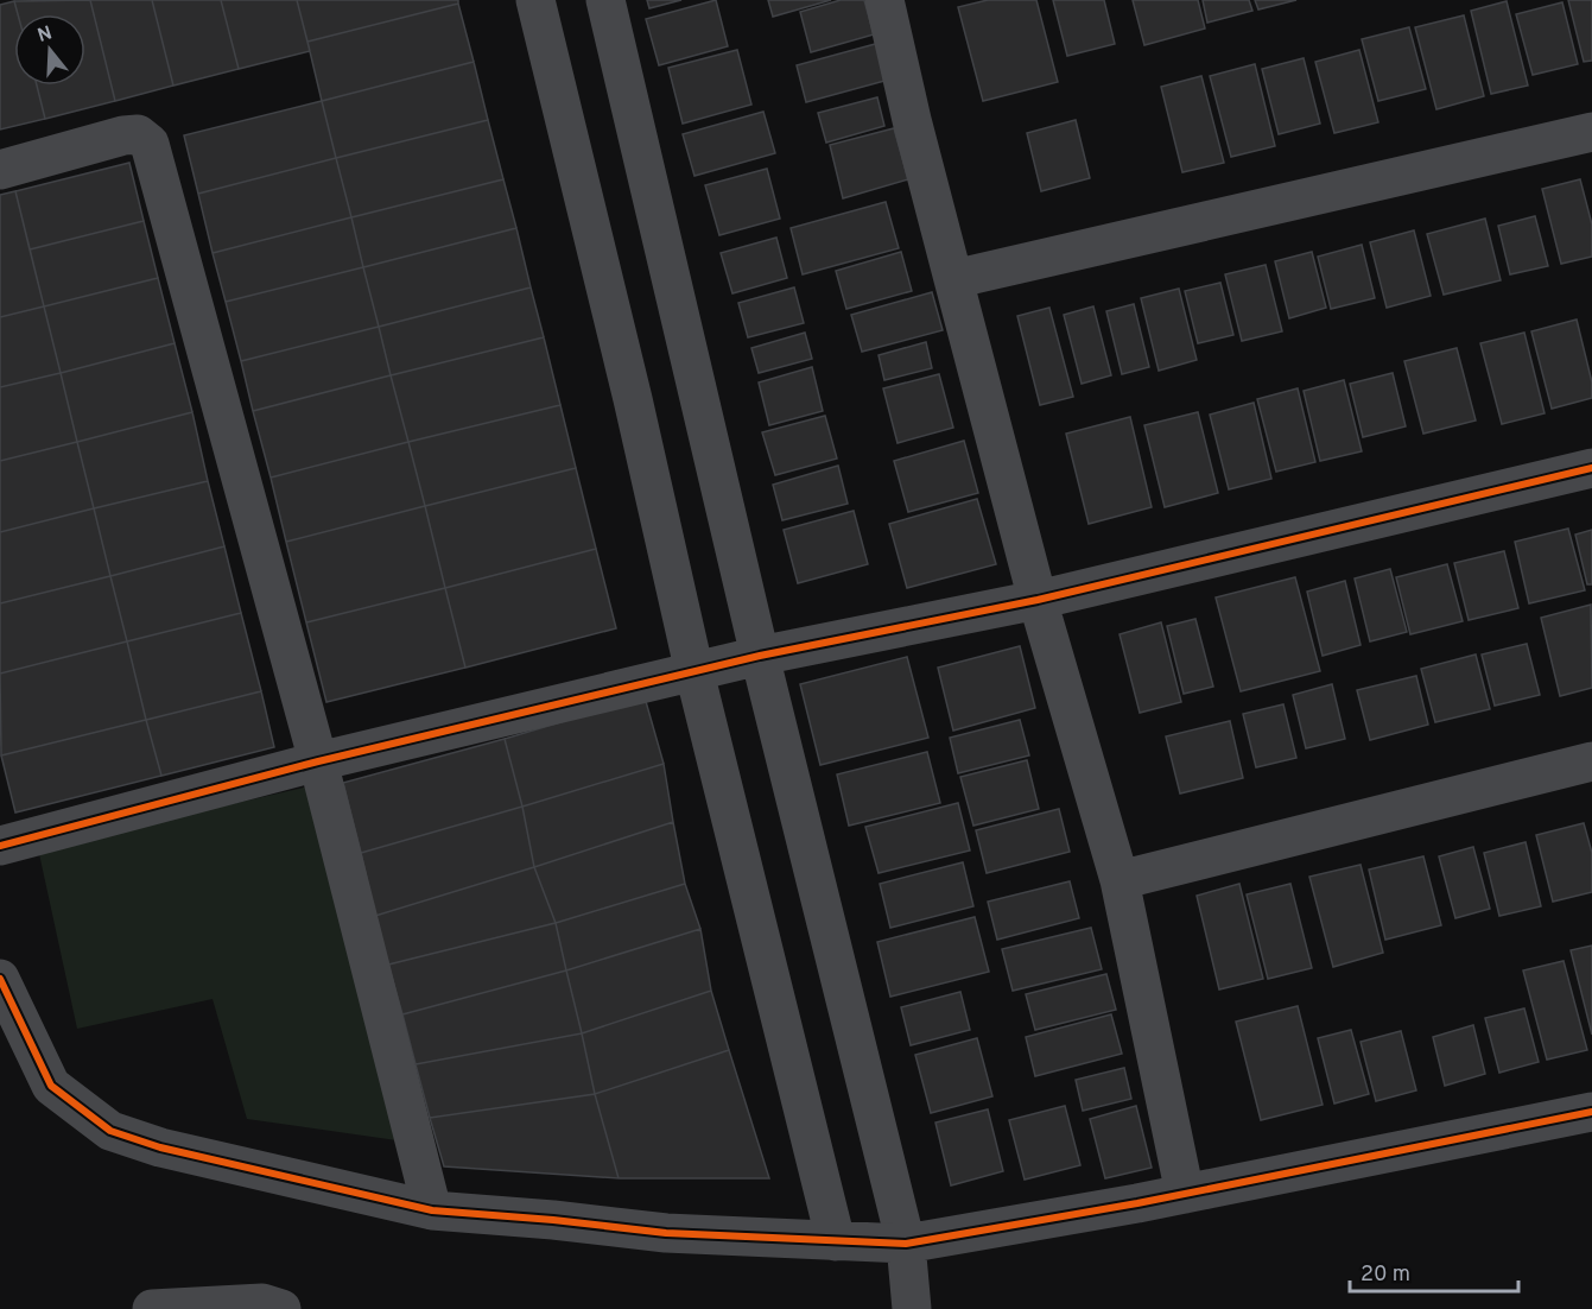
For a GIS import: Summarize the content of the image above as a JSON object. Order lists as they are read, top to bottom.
{
  "scale_bar": "20 m",
  "north": "top"
}
